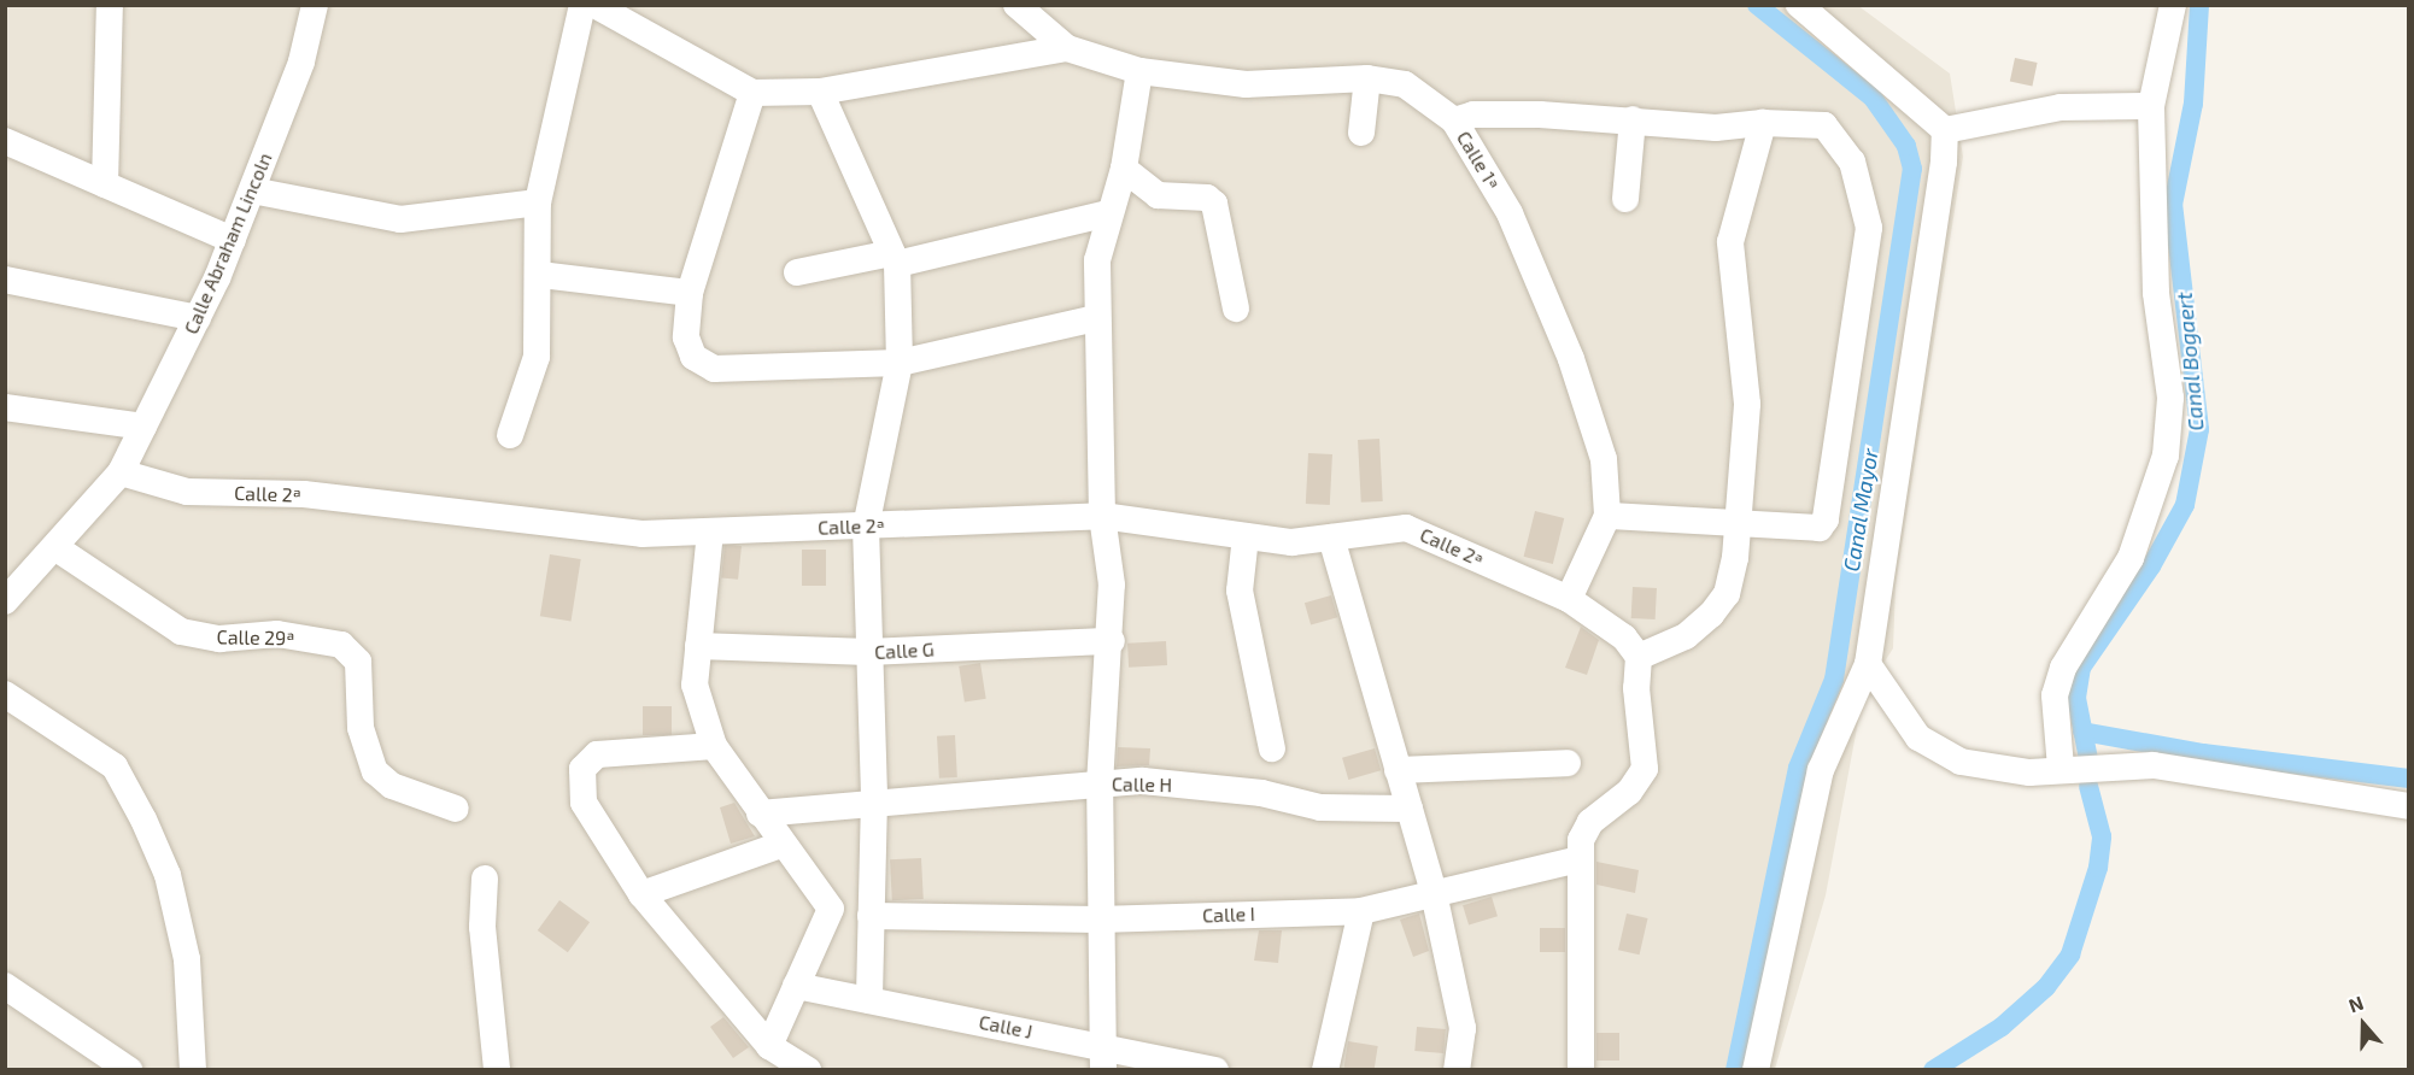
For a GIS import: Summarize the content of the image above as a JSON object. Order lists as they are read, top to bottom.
{
  "streets": {
    "street": [
      "Calle 1ª",
      "Calle Abraham Lincoln",
      "Calle 2ª",
      "Calle 29ª",
      "Calle G",
      "Calle H",
      "Calle I",
      "Calle J"
    ]
  },
  "crossings": [
    ["Calle 1ª", "Calle 2ª"],
    ["Calle Abraham Lincoln", "Calle 2ª"],
    ["Calle Abraham Lincoln", "Calle 29ª"]
  ],
  "water": ["Canal Bogaert", "Canal Mayor"],
  "north": "top"
}
